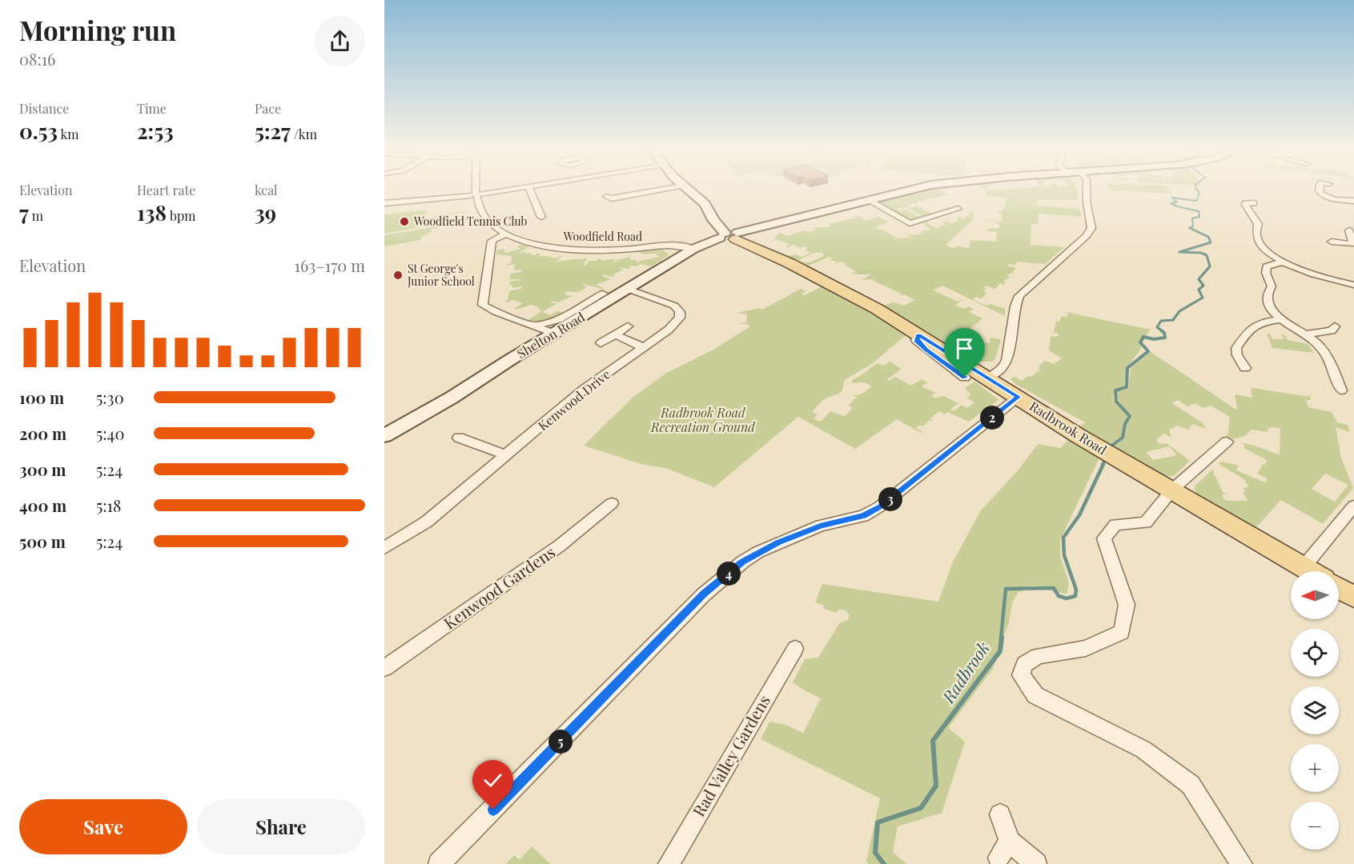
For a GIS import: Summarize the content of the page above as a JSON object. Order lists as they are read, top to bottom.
{
  "streets": {
    "main road": ["Shelton Road", "Radbrook Road"],
    "street": [
      "Woodfield Road",
      "Kenwood Drive",
      "Kenwood Gardens",
      "Rad Valley Gardens"
    ]
  },
  "crossings": [
    ["Woodfield Road", "Shelton Road"],
    ["Shelton Road", "Kenwood Drive"],
    ["Shelton Road", "Radbrook Road"]
  ],
  "water": ["Radbrook"],
  "parks": ["Radbrook Road Recreation Ground"],
  "places": ["Woodfield Tennis Club", "St George's Junior School"],
  "north": "left",
  "page": {
    "heading": ["Morning run", "08:16"],
    "stats": [
      ["Distance", "0.53 km"],
      ["Time", "2:53"],
      ["Pace", "5:27 /km"],
      ["Elevation", "7 m"],
      ["Heart rate", "138 bpm"],
      ["kcal", "39"]
    ],
    "chart": ["Elevation", "163–170 m"],
    "list": [
      {
        "name": "100 m",
        "note": "5:30"
      },
      {
        "name": "200 m",
        "note": "5:40"
      },
      {
        "name": "300 m",
        "note": "5:24"
      },
      {
        "name": "400 m",
        "note": "5:18"
      },
      {
        "name": "500 m",
        "note": "5:24"
      }
    ],
    "pins": [
      "2",
      "3",
      "4",
      "5"
    ],
    "map_buttons": ["+", "−"],
    "buttons": ["Save", "Share"]
  }
}
